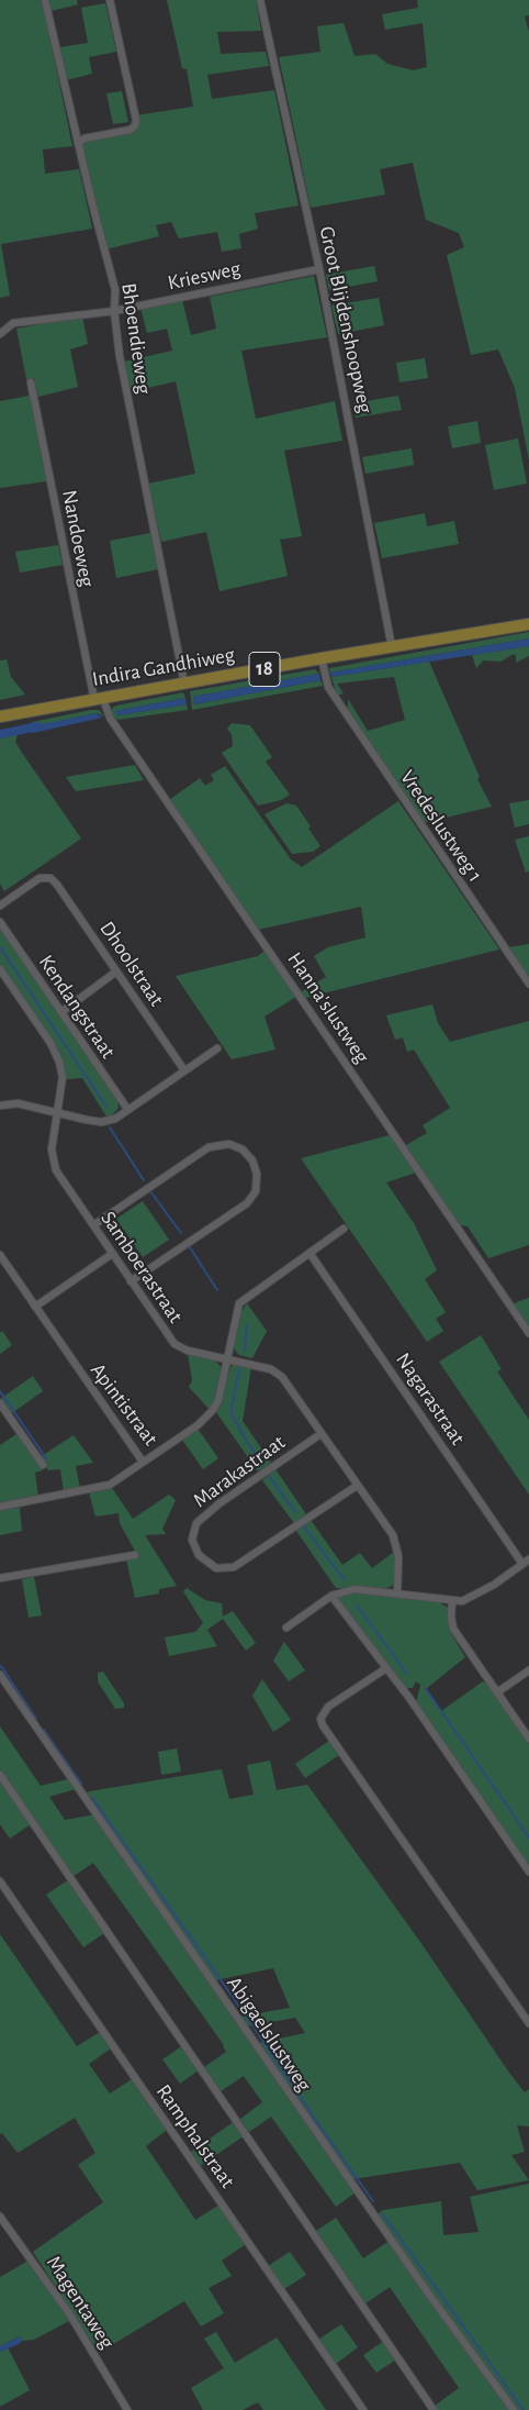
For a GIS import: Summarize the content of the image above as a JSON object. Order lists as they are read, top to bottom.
{
  "streets": {
    "main road": ["Indira Gandhiweg", "18"],
    "street": [
      "Kriesweg",
      "Groot Blijdenshoopweg",
      "Bhoendieweg",
      "Nandoeweg",
      "Vredeslustweg 1",
      "Dhoolstraat",
      "Kendangstraat",
      "Hanna'slustweg",
      "Samboerastraat",
      "Nagarastraat",
      "Apintistraat",
      "Marakastraat",
      "Abigaelslustweg",
      "Ramphalstraat",
      "Magentaweg"
    ]
  },
  "crossings": [
    ["Kriesweg", "Groot Blijdenshoopweg"],
    ["Kriesweg", "Bhoendieweg"],
    ["Groot Blijdenshoopweg", "Indira Gandhiweg"],
    ["Bhoendieweg", "Indira Gandhiweg"],
    ["Nandoeweg", "Indira Gandhiweg"],
    ["Nandoeweg", "Hanna'slustweg"],
    ["Indira Gandhiweg", "Vredeslustweg 1"],
    ["Indira Gandhiweg", "Hanna'slustweg"],
    ["Samboerastraat", "Apintistraat"],
    ["Samboerastraat", "Marakastraat"],
    ["Nagarastraat", "Apintistraat"]
  ]
}
